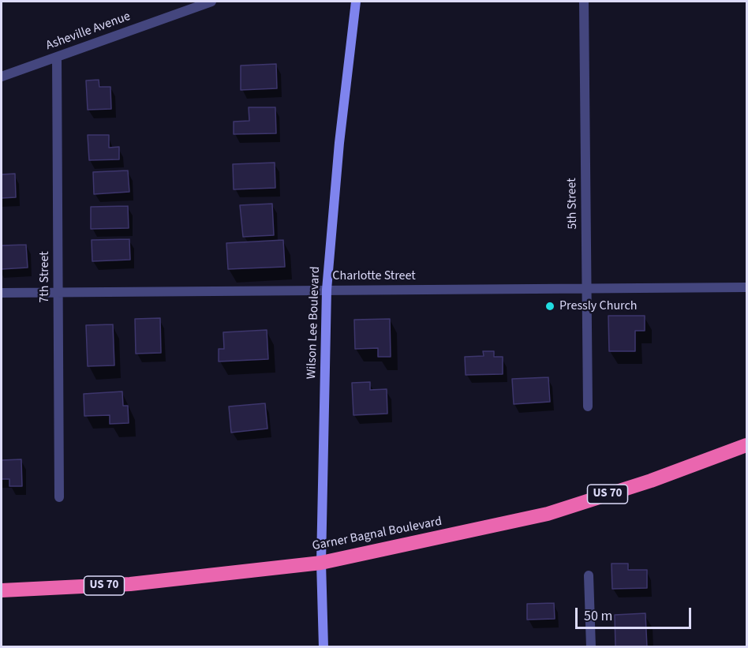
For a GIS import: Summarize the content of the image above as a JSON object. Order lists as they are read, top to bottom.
{
  "streets": {
    "highway": ["US 70", "Garner Bagnal Boulevard"],
    "street": [
      "Asheville Avenue",
      "5th Street",
      "Charlotte Street",
      "7th Street",
      "Wilson Lee Boulevard"
    ]
  },
  "crossings": [
    ["Asheville Avenue", "7th Street"],
    ["5th Street", "Charlotte Street"],
    ["Charlotte Street", "7th Street"],
    ["Charlotte Street", "Wilson Lee Boulevard"],
    ["Wilson Lee Boulevard", "Garner Bagnal Boulevard"]
  ],
  "places": ["Pressly Church"],
  "scale_bar": "50 m"
}
